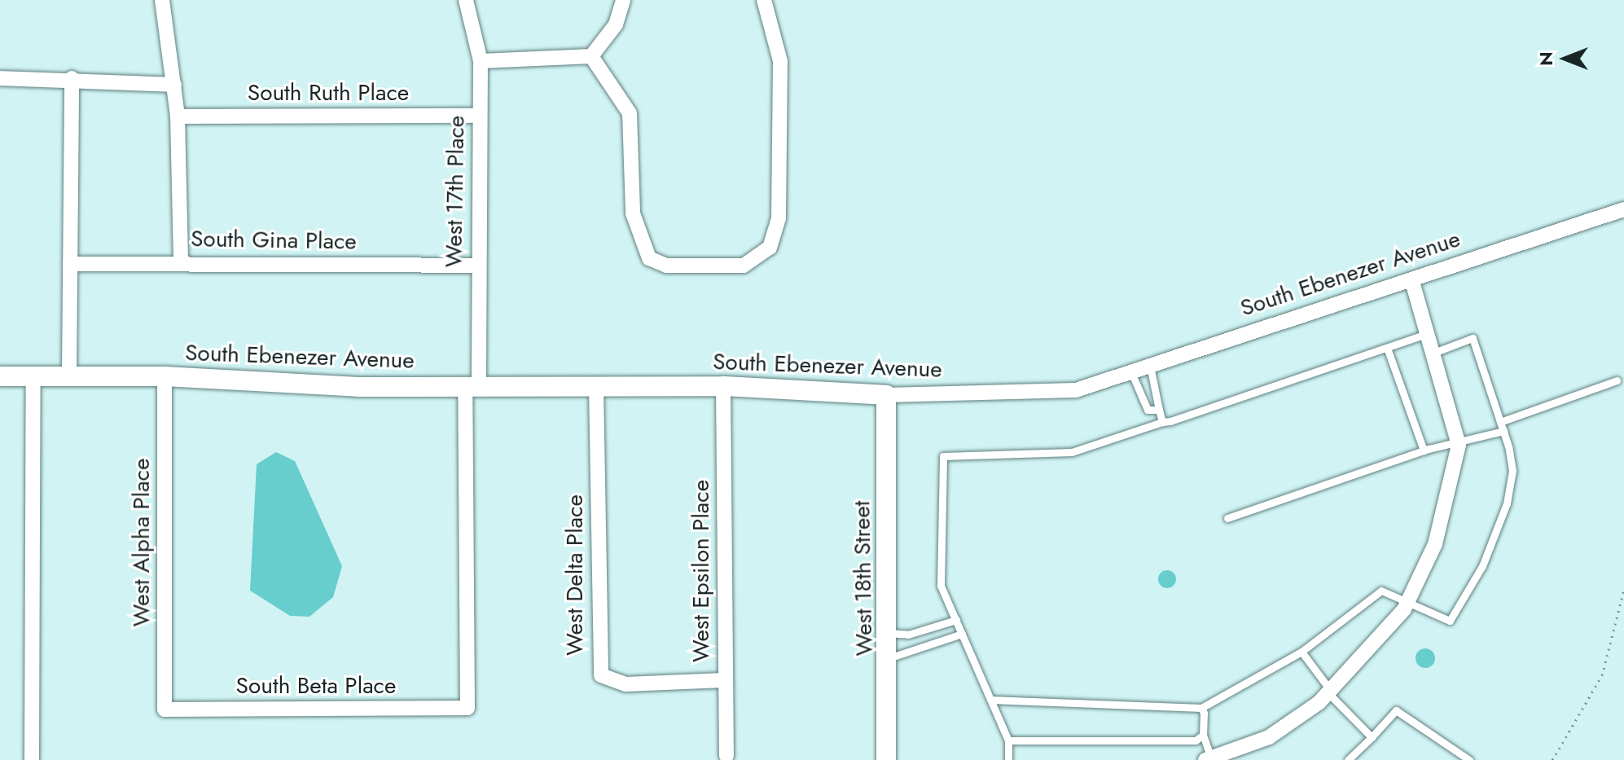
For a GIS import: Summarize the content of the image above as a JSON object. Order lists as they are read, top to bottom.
{
  "streets": {
    "street": [
      "South Ruth Place",
      "West 17th Place",
      "South Gina Place",
      "South Ebenezer Avenue",
      "West Alpha Place",
      "West Epsilon Place",
      "West Delta Place",
      "West 18th Street",
      "South Beta Place"
    ]
  },
  "crossings": [
    ["South Ruth Place", "West 17th Place"],
    ["West 17th Place", "South Gina Place"],
    ["West 17th Place", "South Ebenezer Avenue"],
    ["West 17th Place", "South Beta Place"],
    ["South Ebenezer Avenue", "West Alpha Place"],
    ["South Ebenezer Avenue", "West Epsilon Place"],
    ["South Ebenezer Avenue", "West Delta Place"],
    ["South Ebenezer Avenue", "West 18th Street"],
    ["West Alpha Place", "South Beta Place"],
    ["West Epsilon Place", "West Delta Place"]
  ],
  "north": "left"
}
